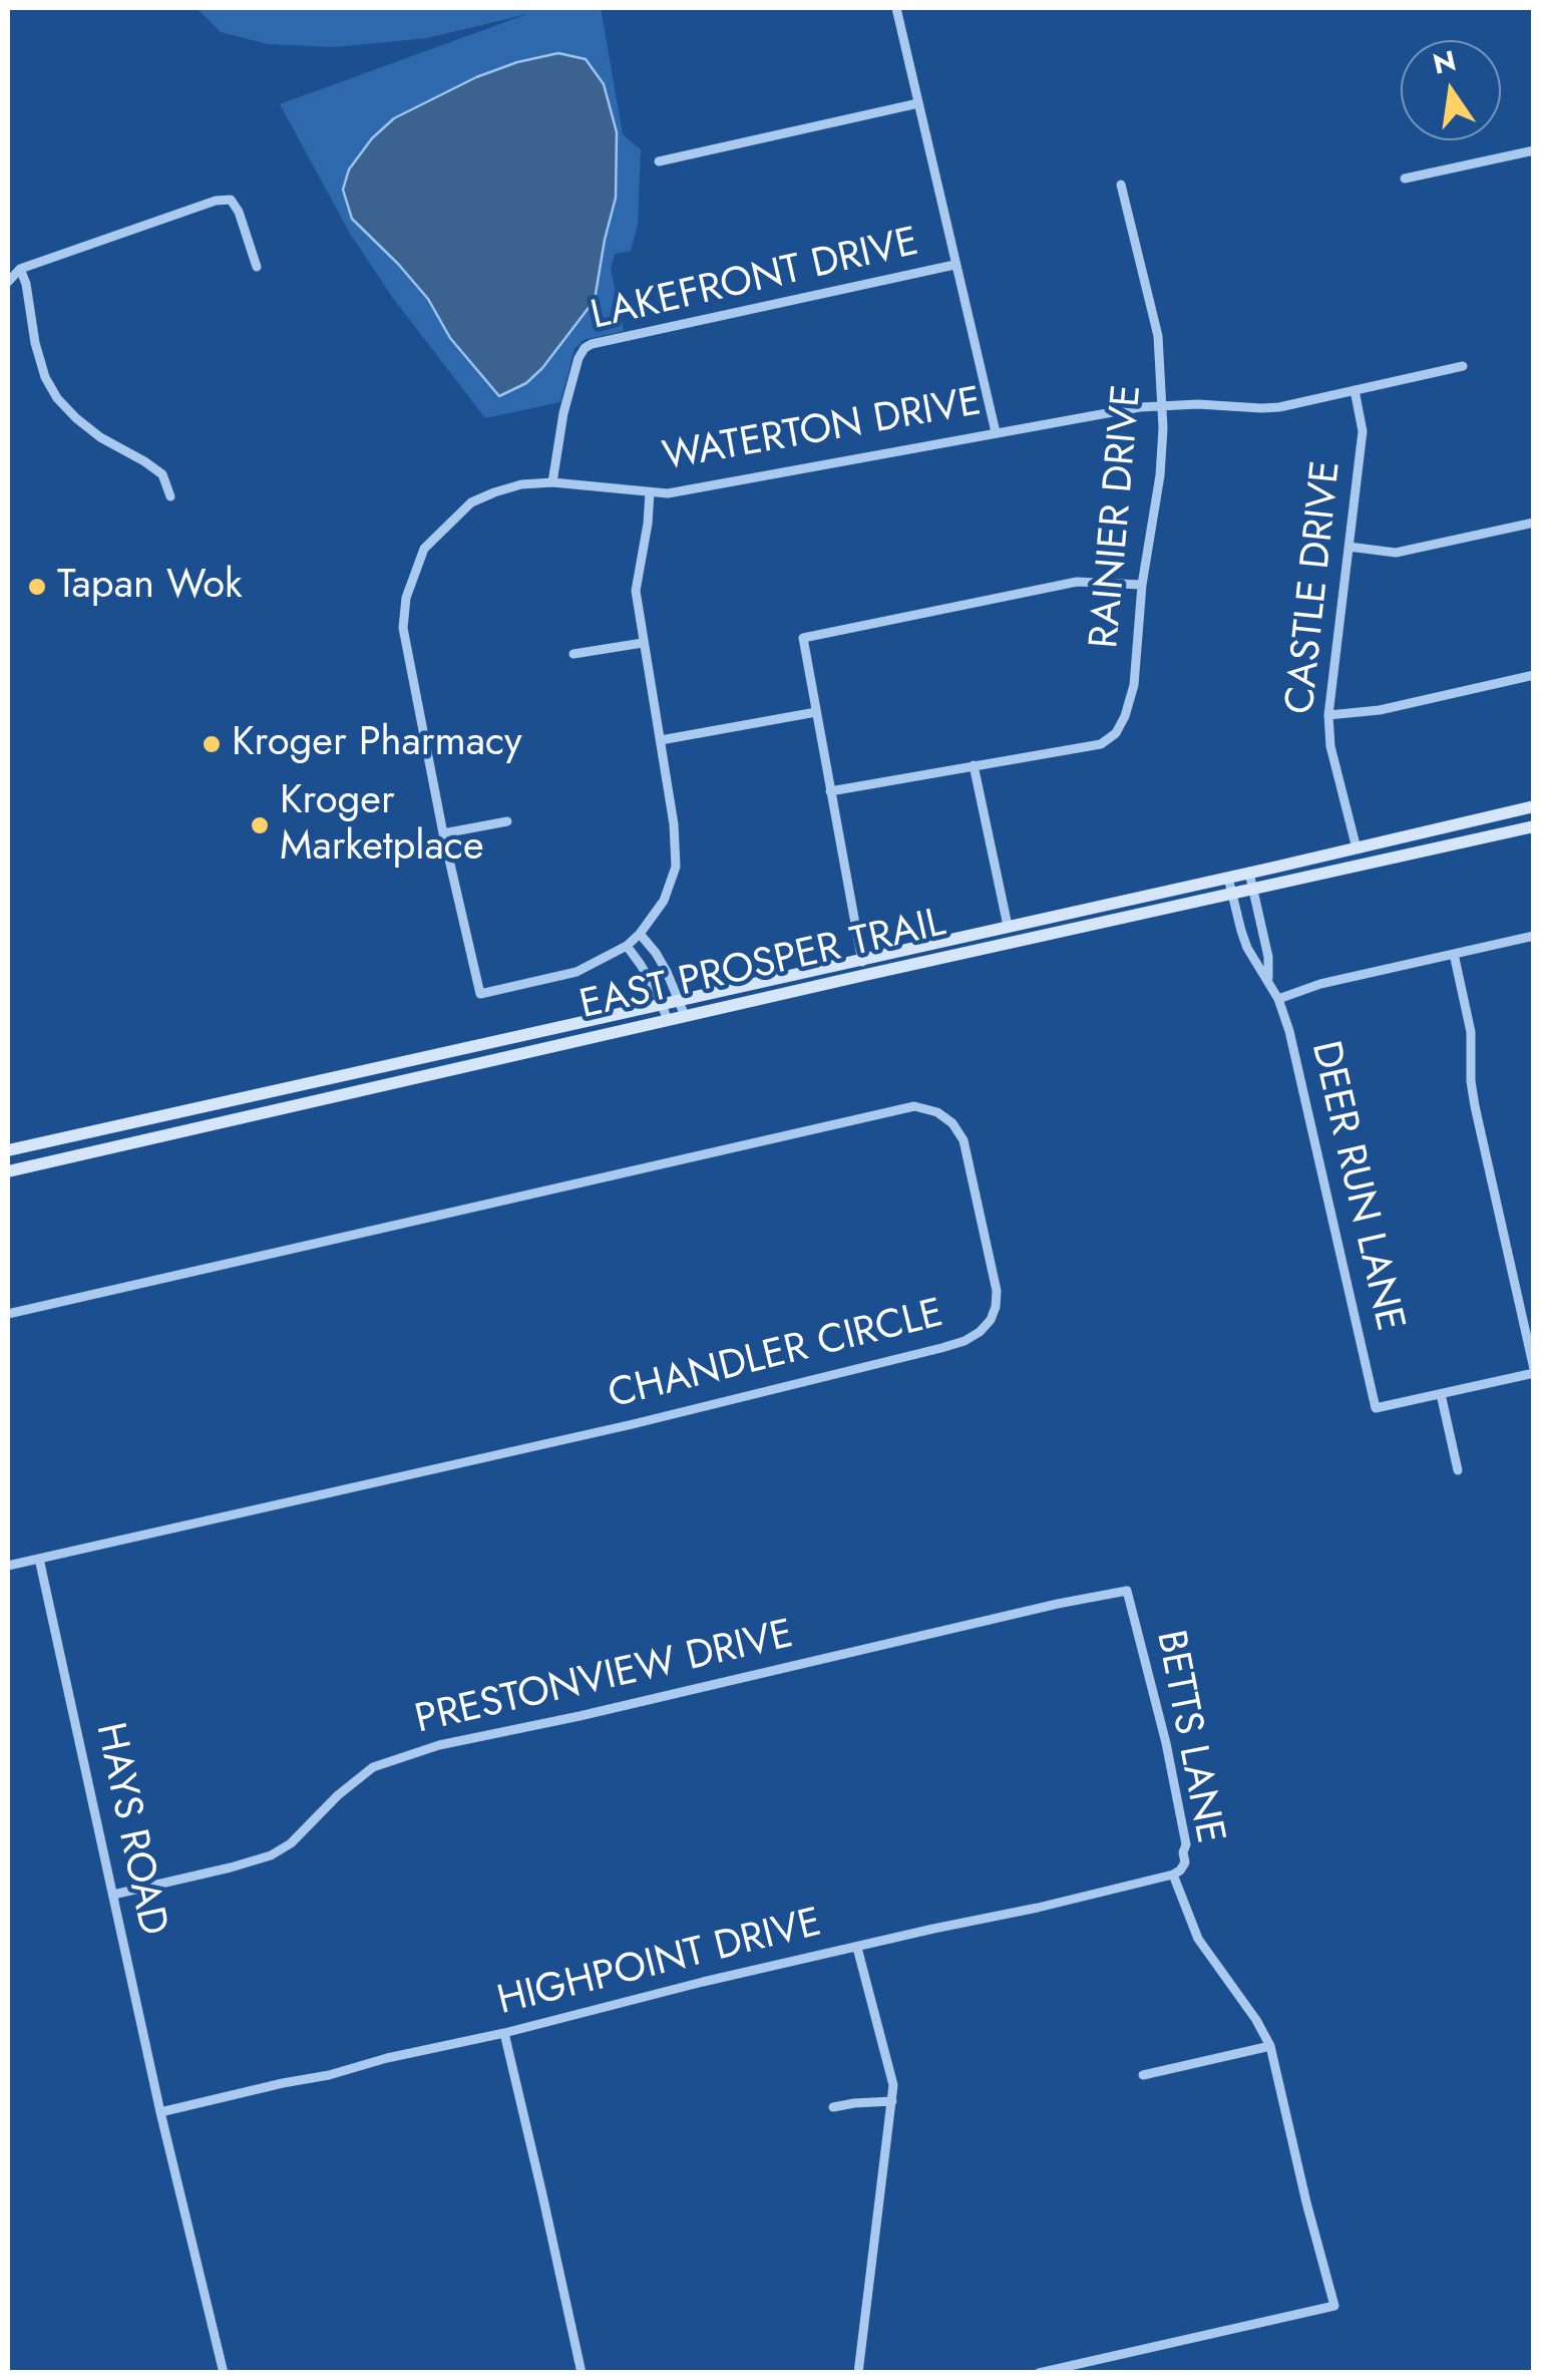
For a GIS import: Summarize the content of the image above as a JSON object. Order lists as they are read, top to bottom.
{
  "streets": {
    "main road": ["EAST PROSPER TRAIL"],
    "street": [
      "LAKEFRONT DRIVE",
      "WATERTON DRIVE",
      "RAINIER DRIVE",
      "CASTLE DRIVE",
      "DEER RUN LANE",
      "CHANDLER CIRCLE",
      "PRESTONVIEW DRIVE",
      "BETTS LANE",
      "HAYS ROAD",
      "HIGHPOINT DRIVE"
    ]
  },
  "crossings": [
    ["LAKEFRONT DRIVE", "WATERTON DRIVE"],
    ["WATERTON DRIVE", "RAINIER DRIVE"],
    ["WATERTON DRIVE", "CASTLE DRIVE"],
    ["CASTLE DRIVE", "EAST PROSPER TRAIL"],
    ["EAST PROSPER TRAIL", "DEER RUN LANE"],
    ["CHANDLER CIRCLE", "HAYS ROAD"],
    ["PRESTONVIEW DRIVE", "BETTS LANE"],
    ["PRESTONVIEW DRIVE", "HAYS ROAD"],
    ["BETTS LANE", "HIGHPOINT DRIVE"],
    ["HAYS ROAD", "HIGHPOINT DRIVE"]
  ],
  "places": ["Tapan Wok", "Kroger Pharmacy", "Kroger Marketplace"],
  "north": "top"
}
